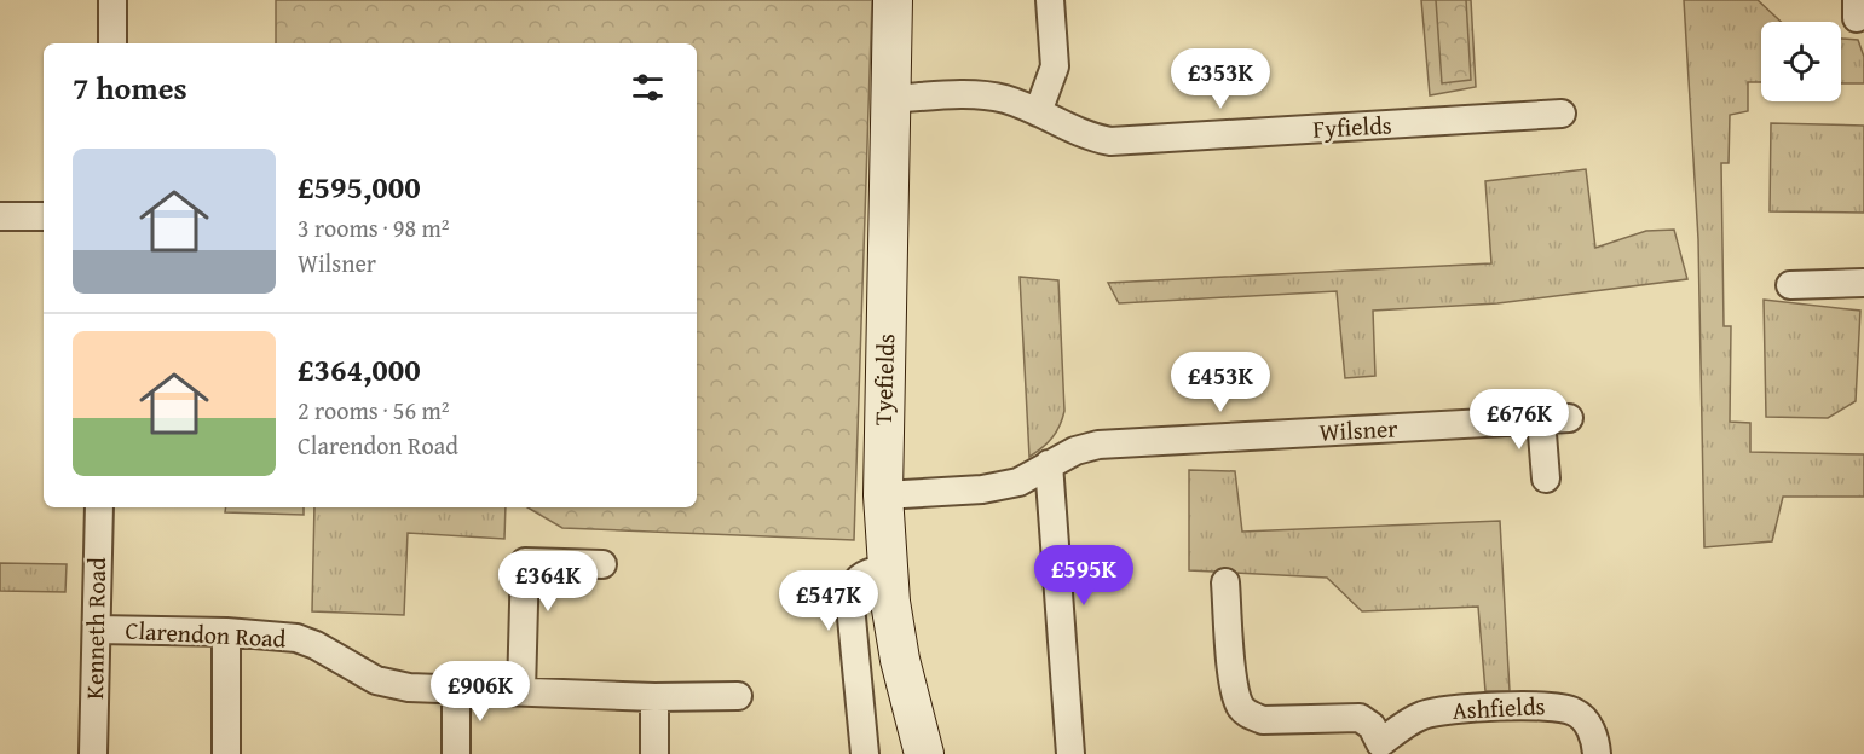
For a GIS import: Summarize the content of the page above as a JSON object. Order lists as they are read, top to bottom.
{
  "streets": {
    "street": [
      "Fyfields",
      "Tyefields",
      "Wilsner",
      "Kenneth Road",
      "Clarendon Road",
      "Ashfields"
    ]
  },
  "crossings": [
    ["Fyfields", "Tyefields"],
    ["Tyefields", "Wilsner"],
    ["Kenneth Road", "Clarendon Road"]
  ],
  "page": {
    "heading": "7 homes",
    "price": [
      "£353K",
      "£453K",
      "£676K",
      "£595K",
      "£364K",
      "£547K",
      "£906K"
    ],
    "list": [
      {
        "name": "£595,000",
        "note": "3 rooms · 98 m² · Wilsner"
      },
      {
        "name": "£364,000",
        "note": "2 rooms · 56 m² · Clarendon Road"
      }
    ]
  }
}
